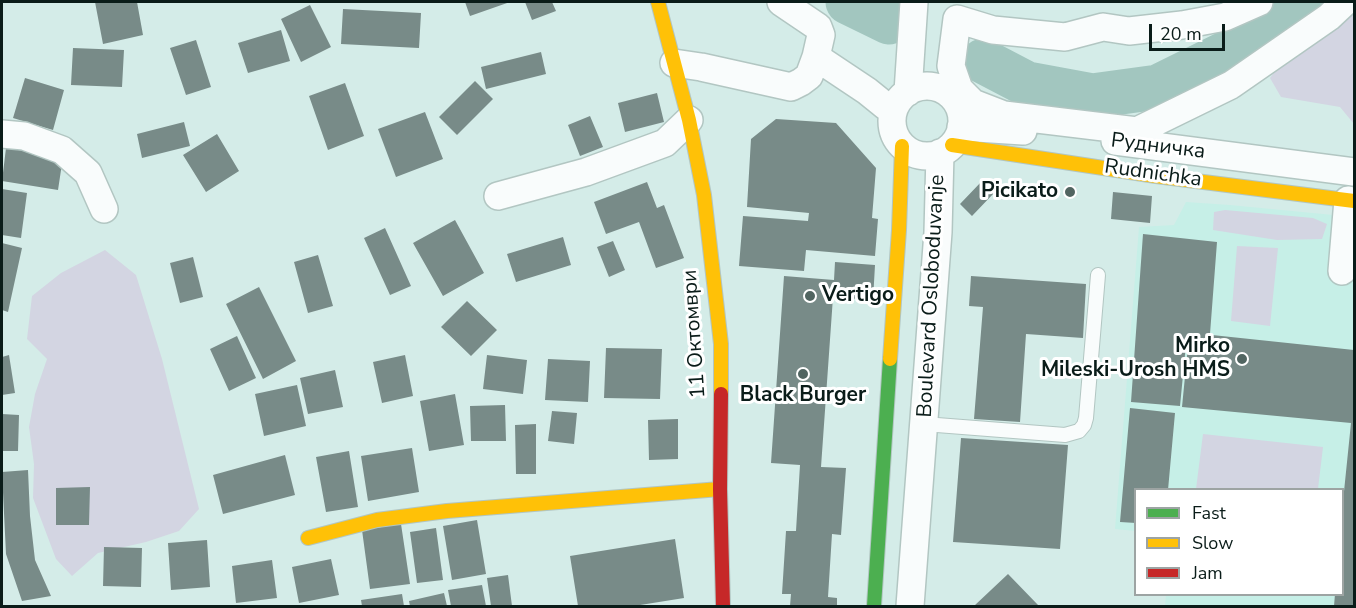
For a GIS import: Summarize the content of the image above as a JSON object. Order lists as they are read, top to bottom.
{
  "streets": {
    "street": [
      "Рудничка",
      "Rudnichka",
      "Boulevard Osloboduvanje",
      "11 Октомври"
    ]
  },
  "crossings": [
    ["Рудничка", "Rudnichka"],
    ["Рудничка", "Boulevard Osloboduvanje"],
    ["Rudnichka", "Boulevard Osloboduvanje"]
  ],
  "places": [
    "Picikato",
    "Vertigo",
    "Mirko Mileski-Urosh HMS",
    "Black Burger"
  ],
  "legend": ["Fast", "Slow", "Jam"],
  "scale_bar": "20 m"
}
